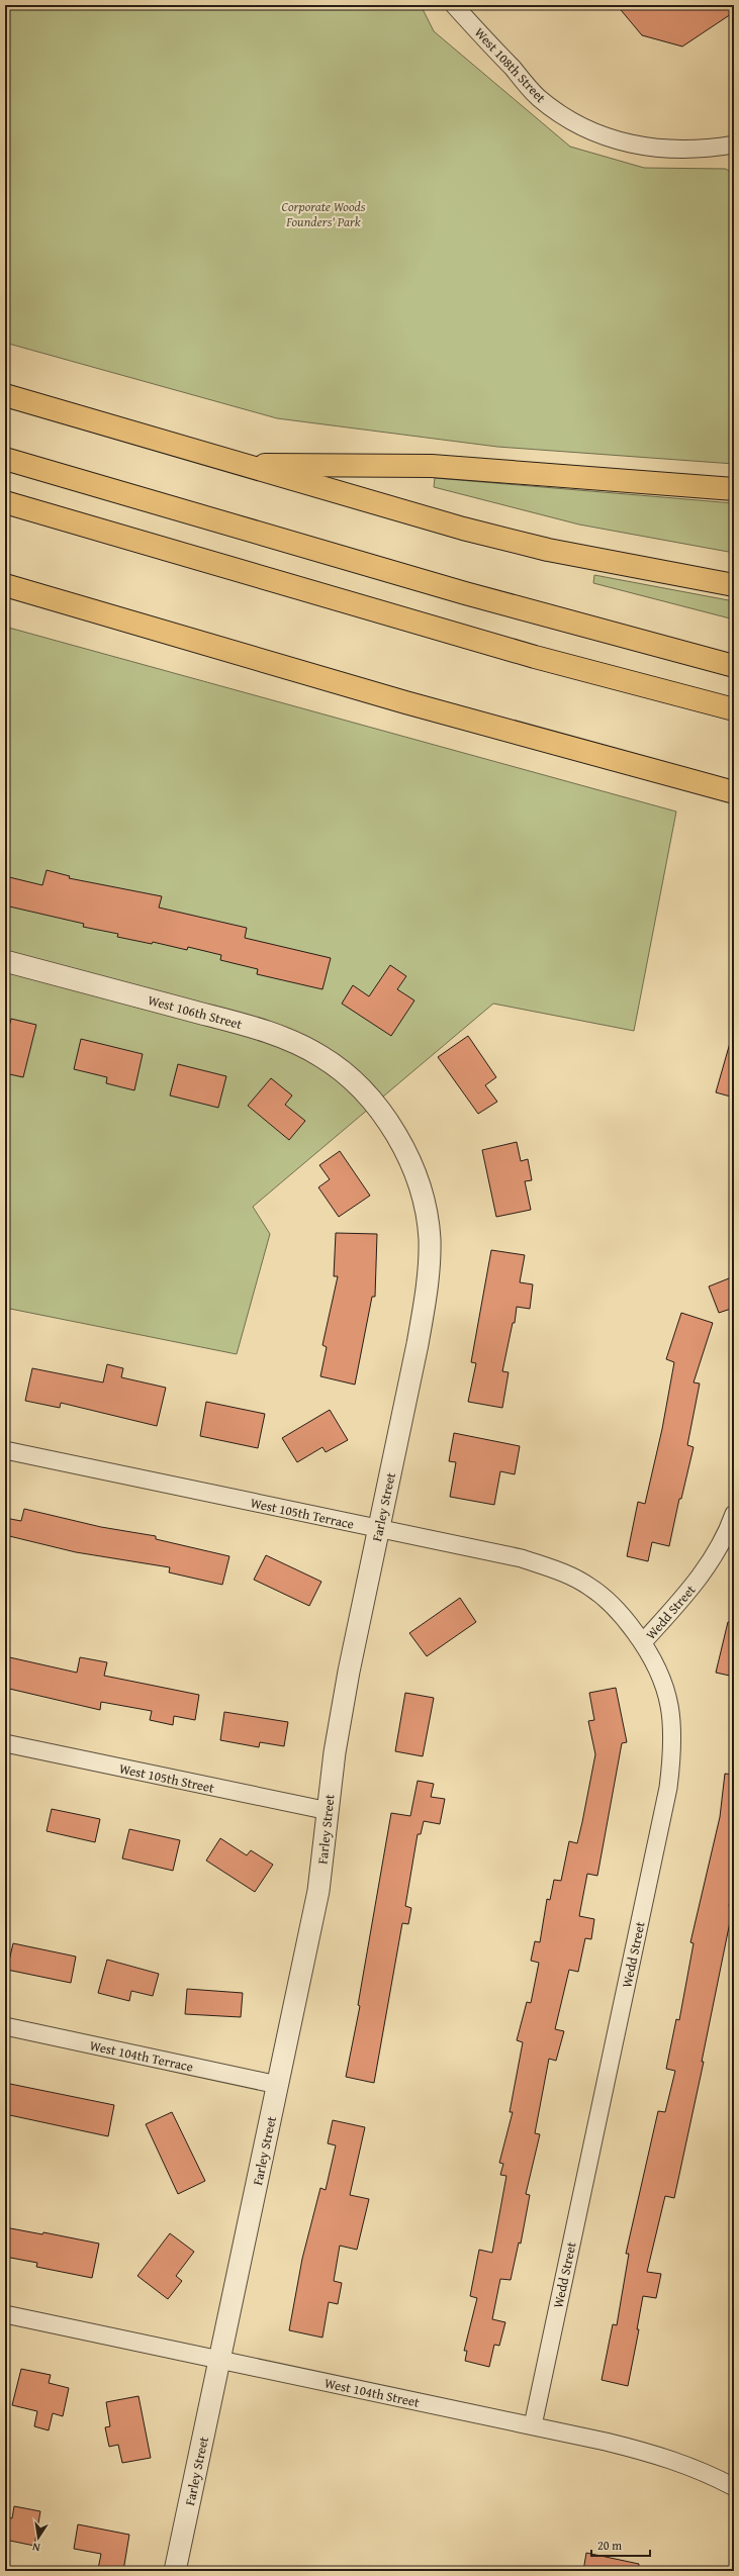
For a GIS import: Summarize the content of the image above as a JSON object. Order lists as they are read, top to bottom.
{
  "streets": {
    "street": [
      "West 108th Street",
      "West 106th Street",
      "Farley Street",
      "West 105th Terrace",
      "Wedd Street",
      "West 105th Street",
      "West 104th Terrace",
      "West 104th Street"
    ]
  },
  "crossings": [
    ["West 106th Street", "Farley Street"],
    ["Farley Street", "West 105th Terrace"],
    ["Farley Street", "West 105th Street"],
    ["Farley Street", "West 104th Terrace"],
    ["Farley Street", "West 104th Street"],
    ["West 105th Terrace", "Wedd Street"],
    ["Wedd Street", "West 104th Street"]
  ],
  "parks": ["Corporate Woods Founders' Park"],
  "scale_bar": "20 m",
  "north": "bottom"
}
